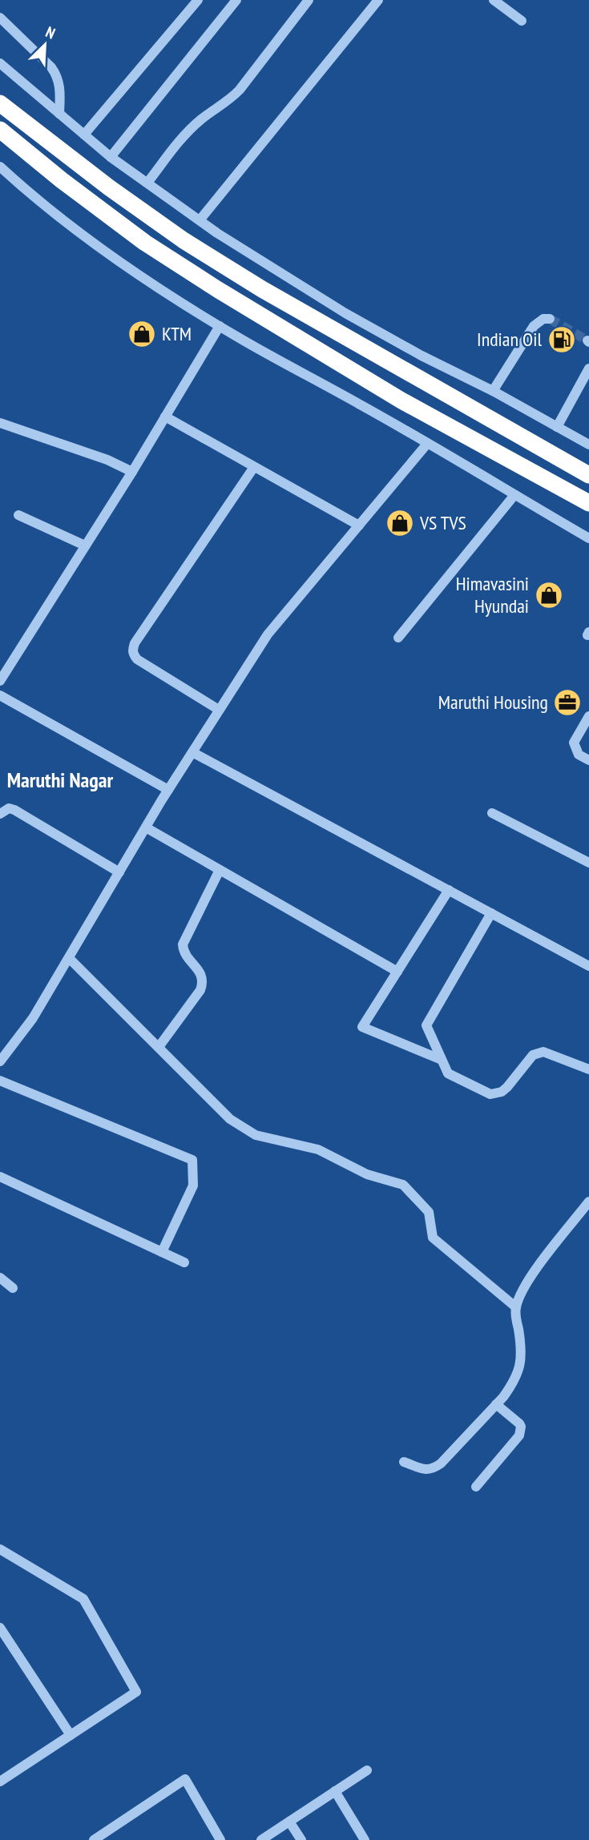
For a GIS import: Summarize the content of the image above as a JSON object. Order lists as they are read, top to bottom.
{
  "districts": ["Maruthi Nagar"],
  "places": {
    "shop": ["KTM", "VS TVS", "Himavasini Hyundai"],
    "fuel station": ["Indian Oil"],
    "office": ["Maruthi Housing"]
  },
  "north": "top right"
}
